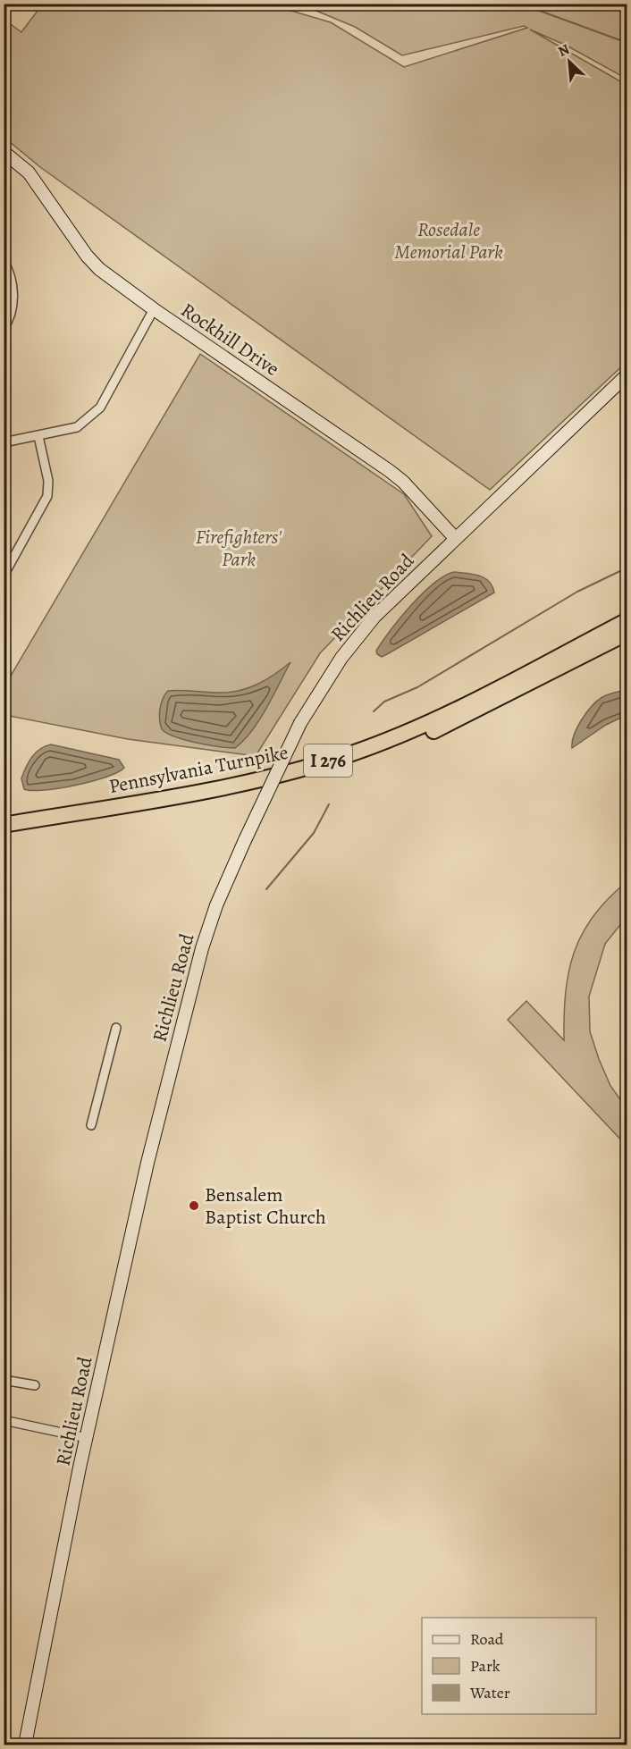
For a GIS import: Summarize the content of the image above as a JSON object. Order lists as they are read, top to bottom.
{
  "streets": {
    "highway": ["I 276", "Pennsylvania Turnpike"],
    "main road": ["Rockhill Drive", "Richlieu Road"]
  },
  "crossings": [
    ["Rockhill Drive", "Richlieu Road"]
  ],
  "parks": ["Rosedale Memorial Park", "Firefighters' Park"],
  "places": ["Bensalem Baptist Church"],
  "legend": ["Road", "Park", "Water"],
  "north": "top left"
}
